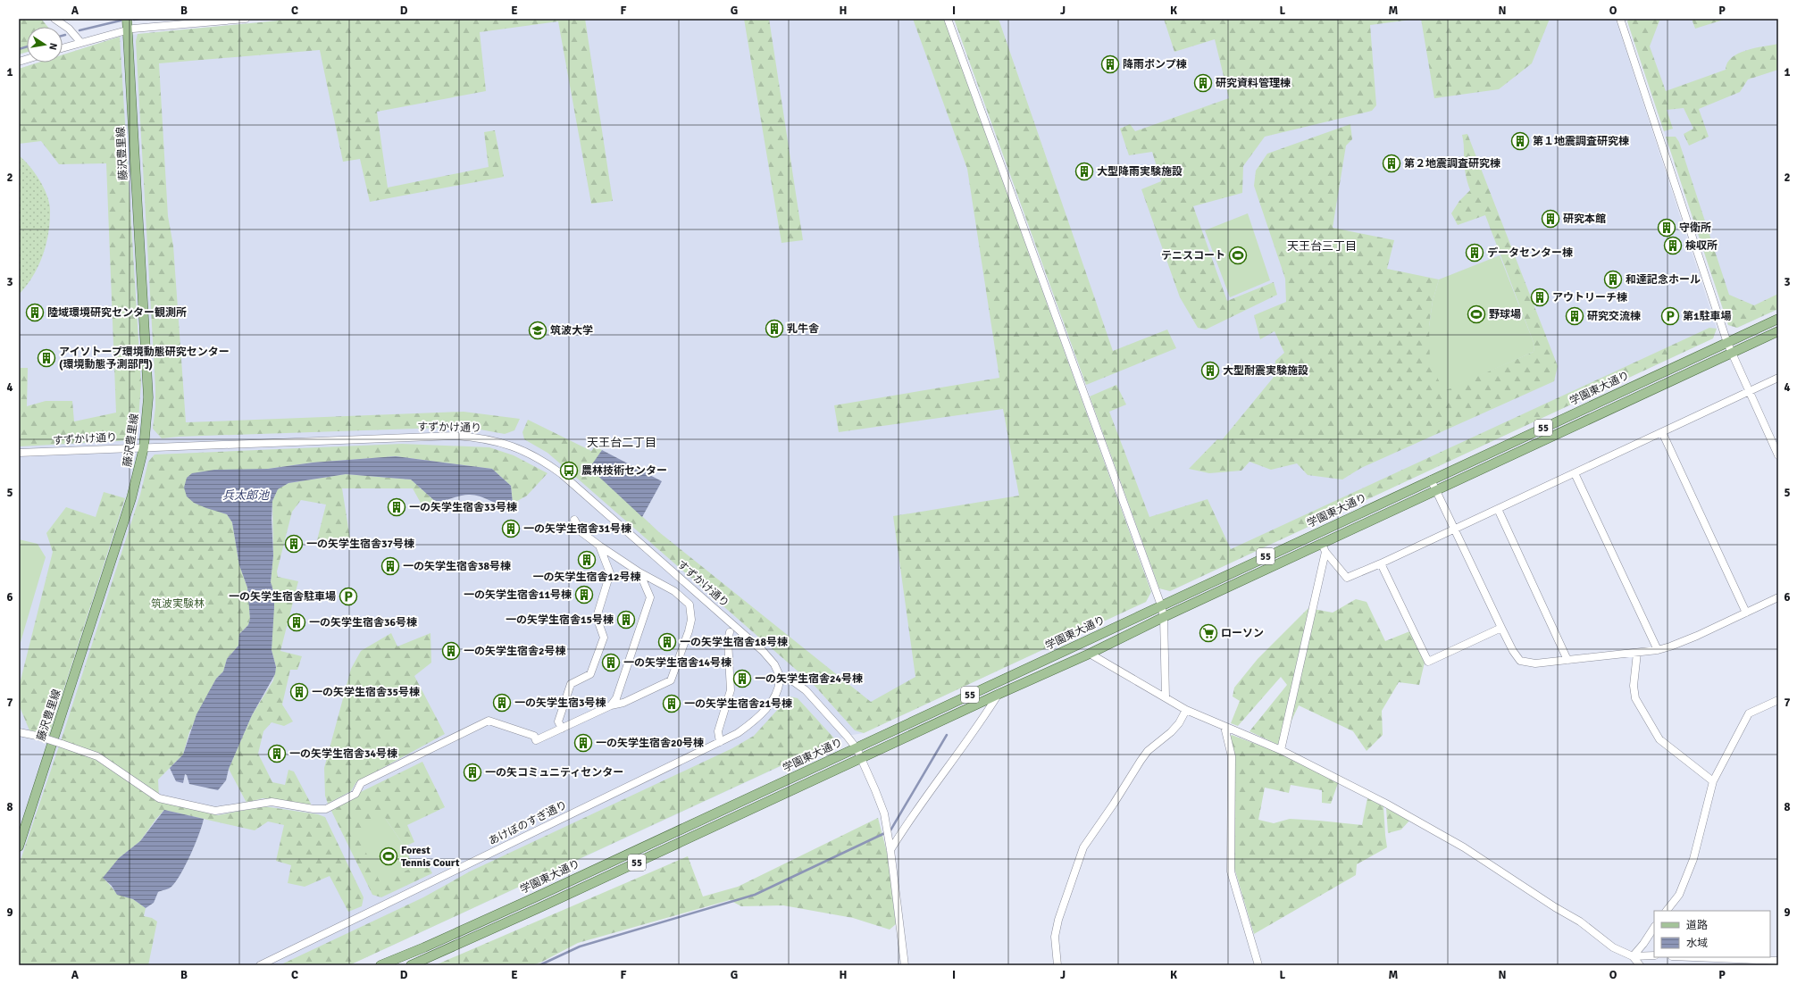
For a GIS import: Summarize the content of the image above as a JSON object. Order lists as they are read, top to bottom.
{
  "streets": {
    "main road": ["藤沢豊里線", "学園東大通り", "55"],
    "street": ["すずかけ通り", "あけぼのすぎ通り"]
  },
  "crossings": [
    ["藤沢豊里線", "すずかけ通り"],
    ["すずかけ通り", "あけぼのすぎ通り"]
  ],
  "districts": ["天王台三丁目", "天王台二丁目"],
  "water": ["兵太郎池"],
  "parks": ["筑波実験林"],
  "places": {
    "building": [
      "降雨ポンプ棟",
      "研究資料管理棟",
      "第１地震調査研究棟",
      "第２地震調査研究棟",
      "大型降雨実験施設",
      "研究本館",
      "守衛所",
      "検収所",
      "データセンター棟",
      "和達記念ホール",
      "アウトリーチ棟",
      "陸域環境研究センター観測所",
      "研究交流棟",
      "乳牛舎",
      "アイソトープ環境動態研究センター (環境動態予測部門)",
      "大型耐震実験施設",
      "一の矢学生宿舎33号棟",
      "一の矢学生宿舎31号棟",
      "一の矢学生宿舎37号棟",
      "一の矢学生宿舎12号棟",
      "一の矢学生宿舎38号棟",
      "一の矢学生宿舎11号棟",
      "一の矢学生宿舎15号棟",
      "一の矢学生宿舎36号棟",
      "一の矢学生宿舎18号棟",
      "一の矢学生宿舎2号棟",
      "一の矢学生宿舎14号棟",
      "一の矢学生宿舎24号棟",
      "一の矢学生宿舎35号棟",
      "一の矢学生宿3号棟",
      "一の矢学生宿舎21号棟",
      "一の矢学生宿舎20号棟",
      "一の矢学生宿舎34号棟",
      "一の矢コミュニティセンター"
    ],
    "sports": ["テニスコート", "野球場", "Forest Tennis Court"],
    "parking": ["第1駐車場", "一の矢学生宿舎駐車場"],
    "school or university": ["筑波大学"],
    "bus stop": ["農林技術センター"],
    "supermarket": ["ローソン"]
  },
  "legend": ["道路", "水域"],
  "north": "right",
  "grid": {
    "columns": [
      "A",
      "B",
      "C",
      "D",
      "E",
      "F",
      "G",
      "H",
      "I",
      "J",
      "K",
      "L",
      "M",
      "N",
      "O",
      "P"
    ],
    "rows": [
      "1",
      "2",
      "3",
      "4",
      "5",
      "6",
      "7",
      "8",
      "9"
    ]
  }
}
